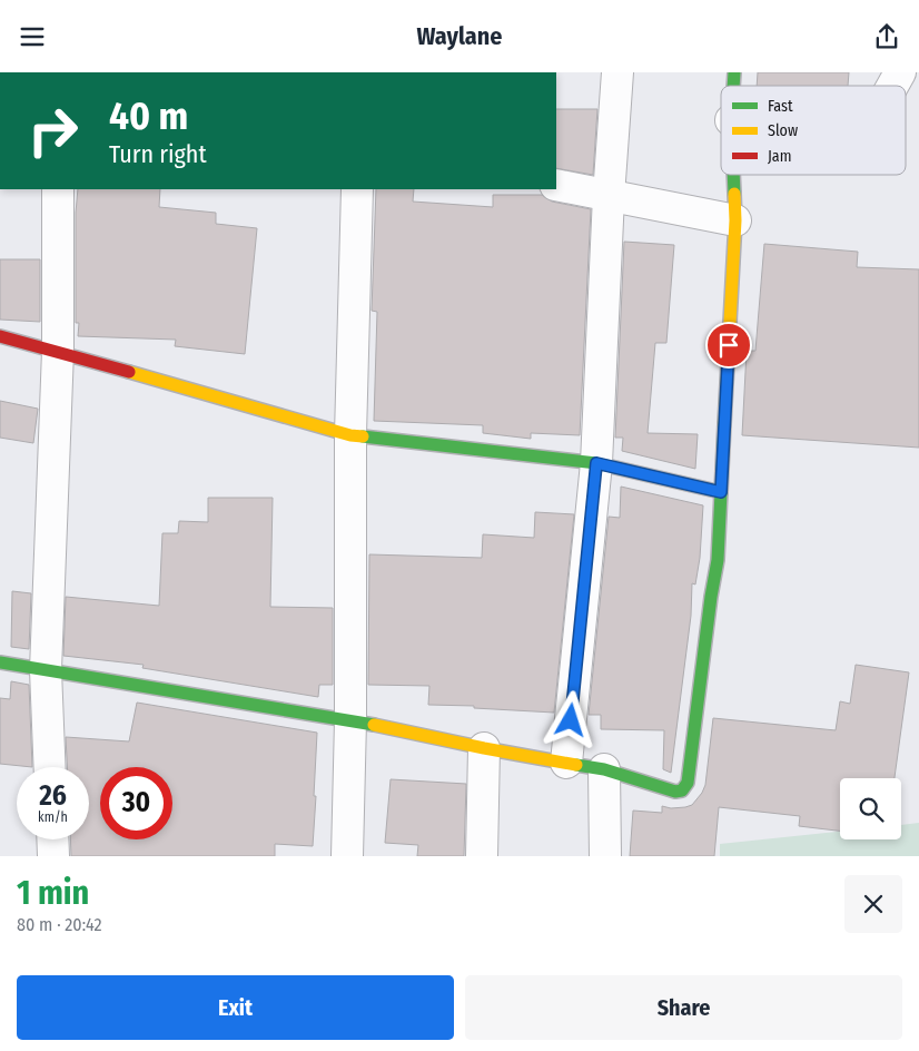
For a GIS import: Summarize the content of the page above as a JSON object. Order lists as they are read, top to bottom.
{
  "legend": ["Fast", "Slow", "Jam"],
  "page": {
    "header": "Waylane",
    "turn": ["40 m", "Turn right"],
    "speed": "26 km/h",
    "limit": "30",
    "heading": ["1 min", "80 m · 20:42"],
    "buttons": ["Exit", "Share"]
  }
}
